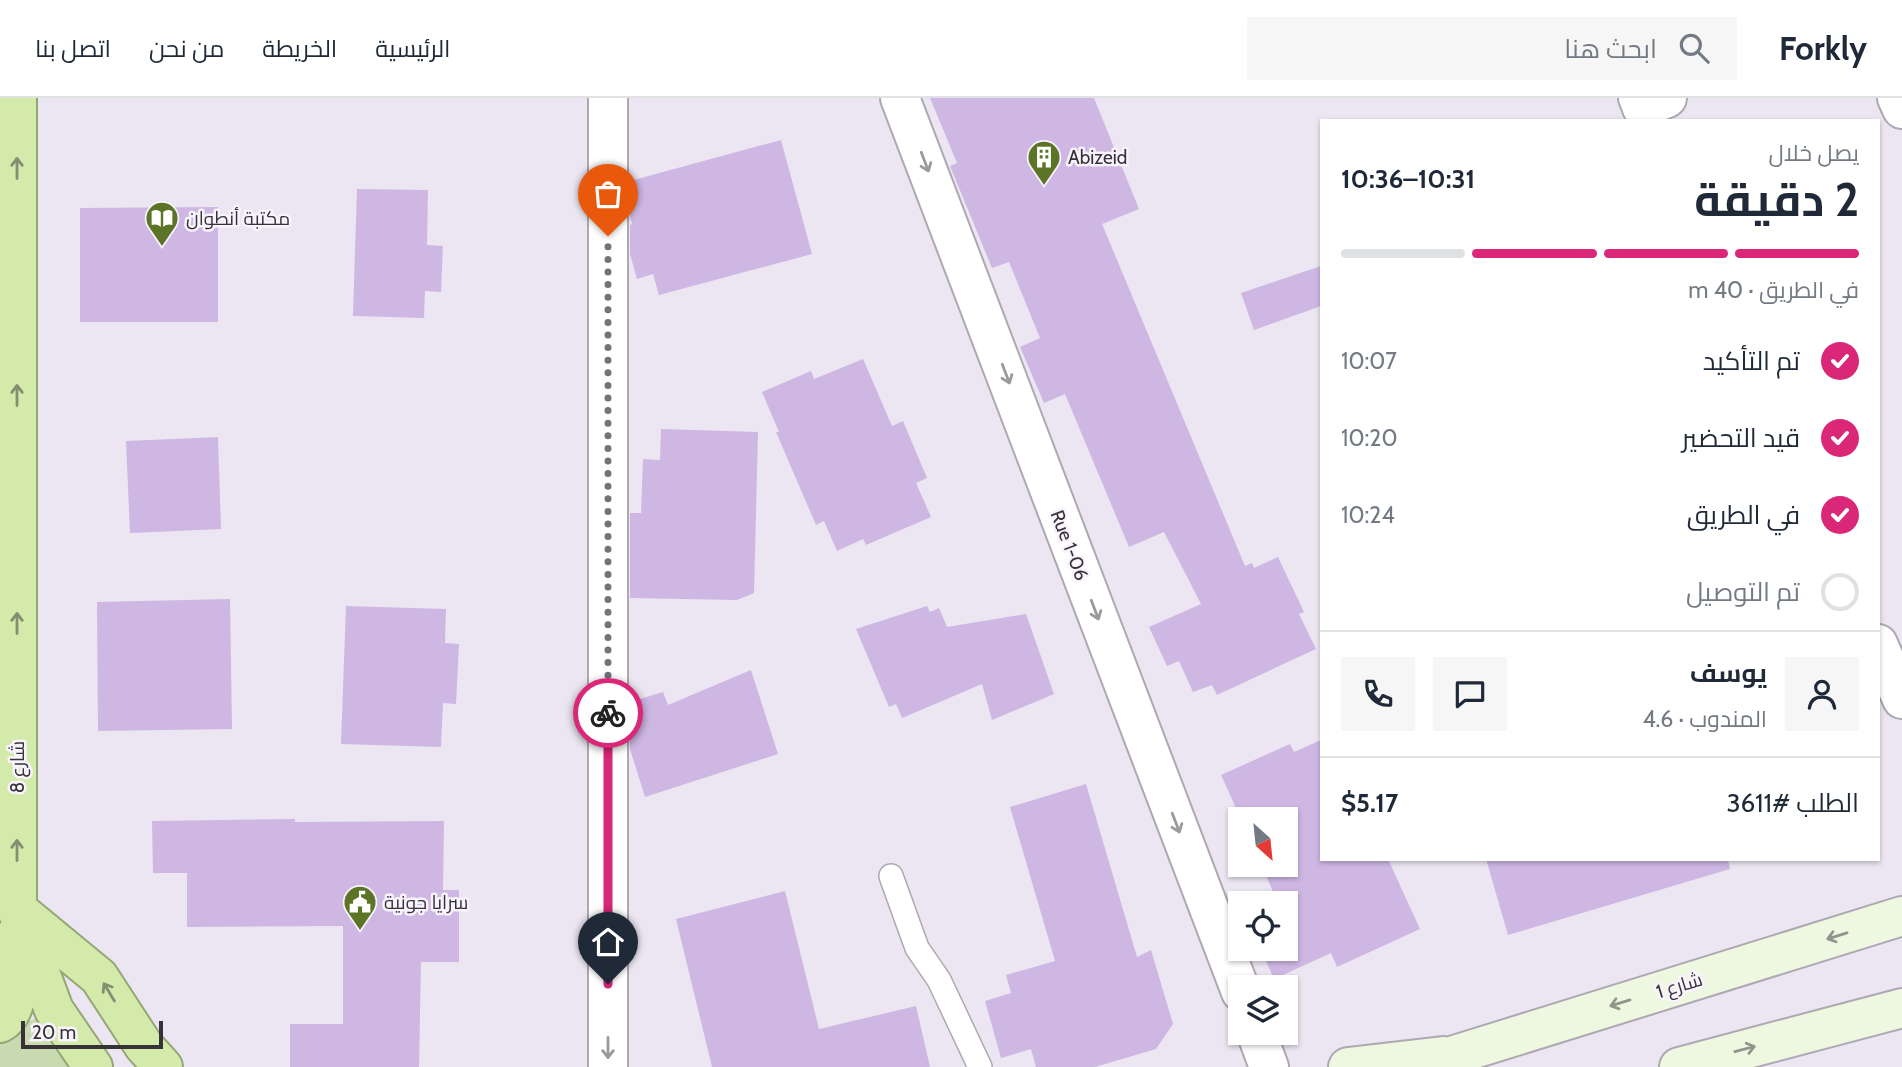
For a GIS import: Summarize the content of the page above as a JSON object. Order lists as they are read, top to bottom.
{
  "streets": {
    "highway": ["شارع 8"],
    "main road": ["شارع 1"],
    "street": ["Rue 1-06"]
  },
  "one_way": ["Rue 1-06", "شارع 8"],
  "places": {
    "building": ["Abizeid"],
    "library": ["مكتبة أنطوان"],
    "public building": ["سرايا جونية"]
  },
  "scale_bar": "20 m",
  "north": "bottom right",
  "page": {
    "header": "Forkly",
    "search": "ابحث هنا",
    "nav": [
      "الرئيسية",
      "الخريطة",
      "من نحن",
      "اتصل بنا"
    ],
    "heading": ["2 دقيقة", "يصل خلال", "10:31–10:36"],
    "panel": [
      "يوسف",
      "المندوب · 4.6",
      "الطلب #3611",
      "$5.17"
    ],
    "bar": "في الطريق · 40 m",
    "list": [
      ["تم التأكيد", "10:07"],
      ["قيد التحضير", "10:20"],
      ["في الطريق", "10:24"],
      "تم التوصيل"
    ],
    "scale": "20 m"
  }
}
